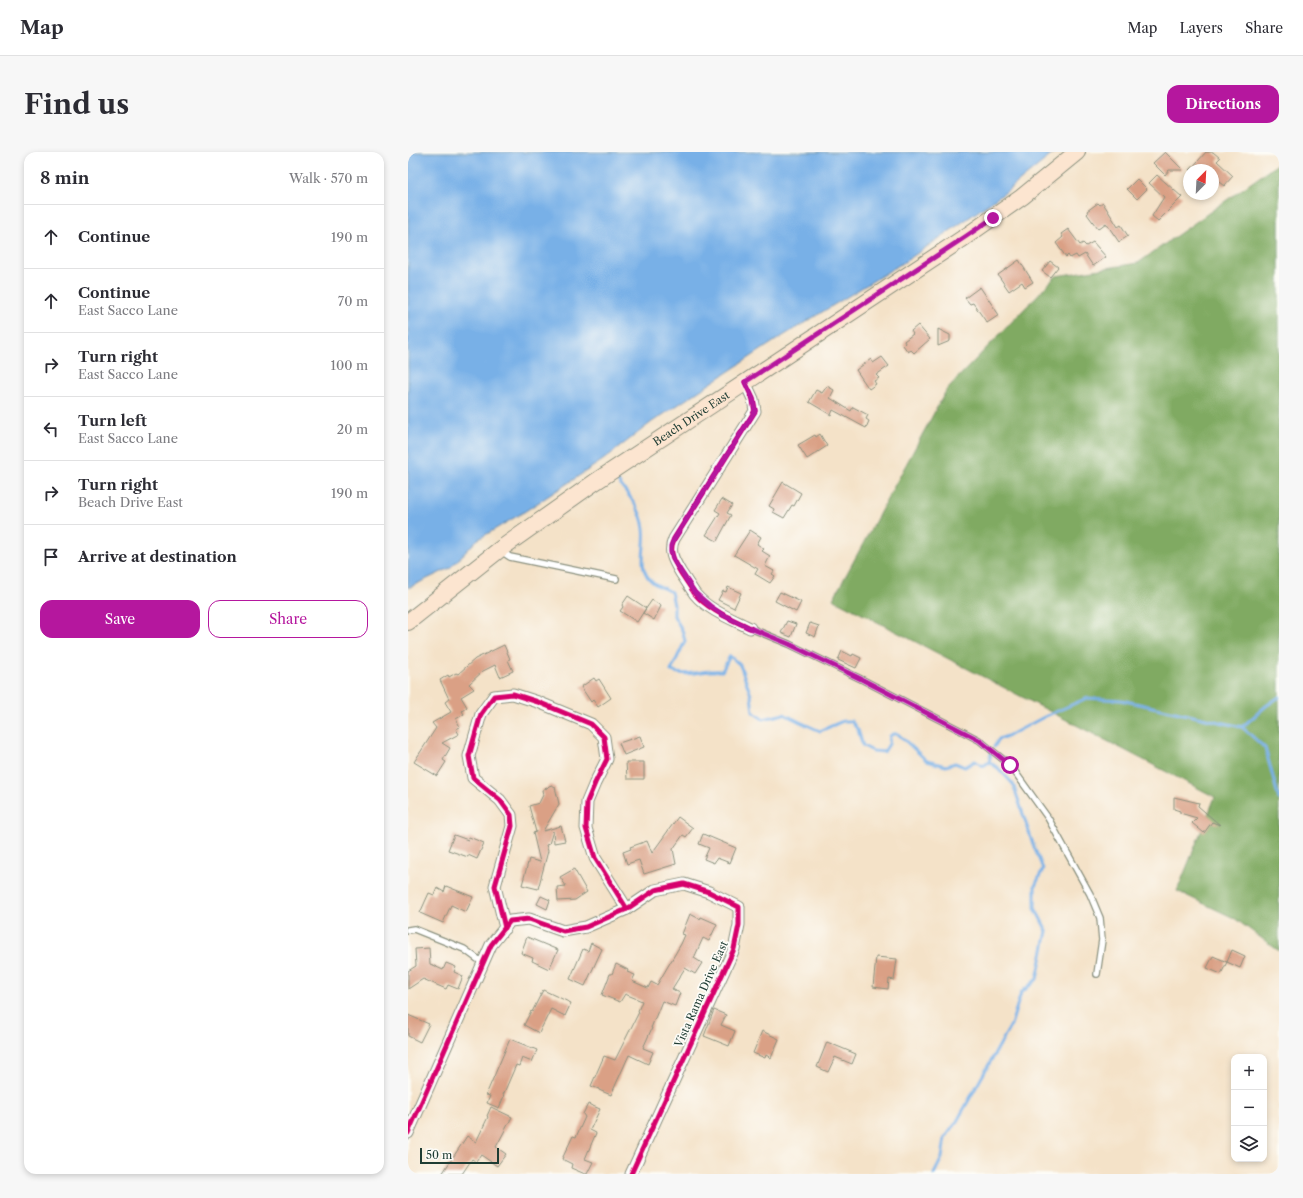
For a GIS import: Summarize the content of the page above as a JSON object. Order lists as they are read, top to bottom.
{
  "streets": {
    "main road": ["Beach Drive East"],
    "street": ["Vista Rama Drive East"]
  },
  "scale_bar": "50 m",
  "north": "top right",
  "page": {
    "header": "Map",
    "nav": ["Map", "Layers", "Share"],
    "buttons": [
      "Directions",
      ["Save", "Share"]
    ],
    "title": "Find us",
    "heading": ["8 min", "Walk · 570 m"],
    "list": [
      ["Continue", "190 m"],
      ["Continue", "East Sacco Lane", "70 m"],
      ["Turn right", "East Sacco Lane", "100 m"],
      ["Turn left", "East Sacco Lane", "20 m"],
      ["Turn right", "Beach Drive East", "190 m"],
      "Arrive at destination"
    ],
    "map_buttons": ["+", "−"],
    "scale": "50 m"
  }
}
